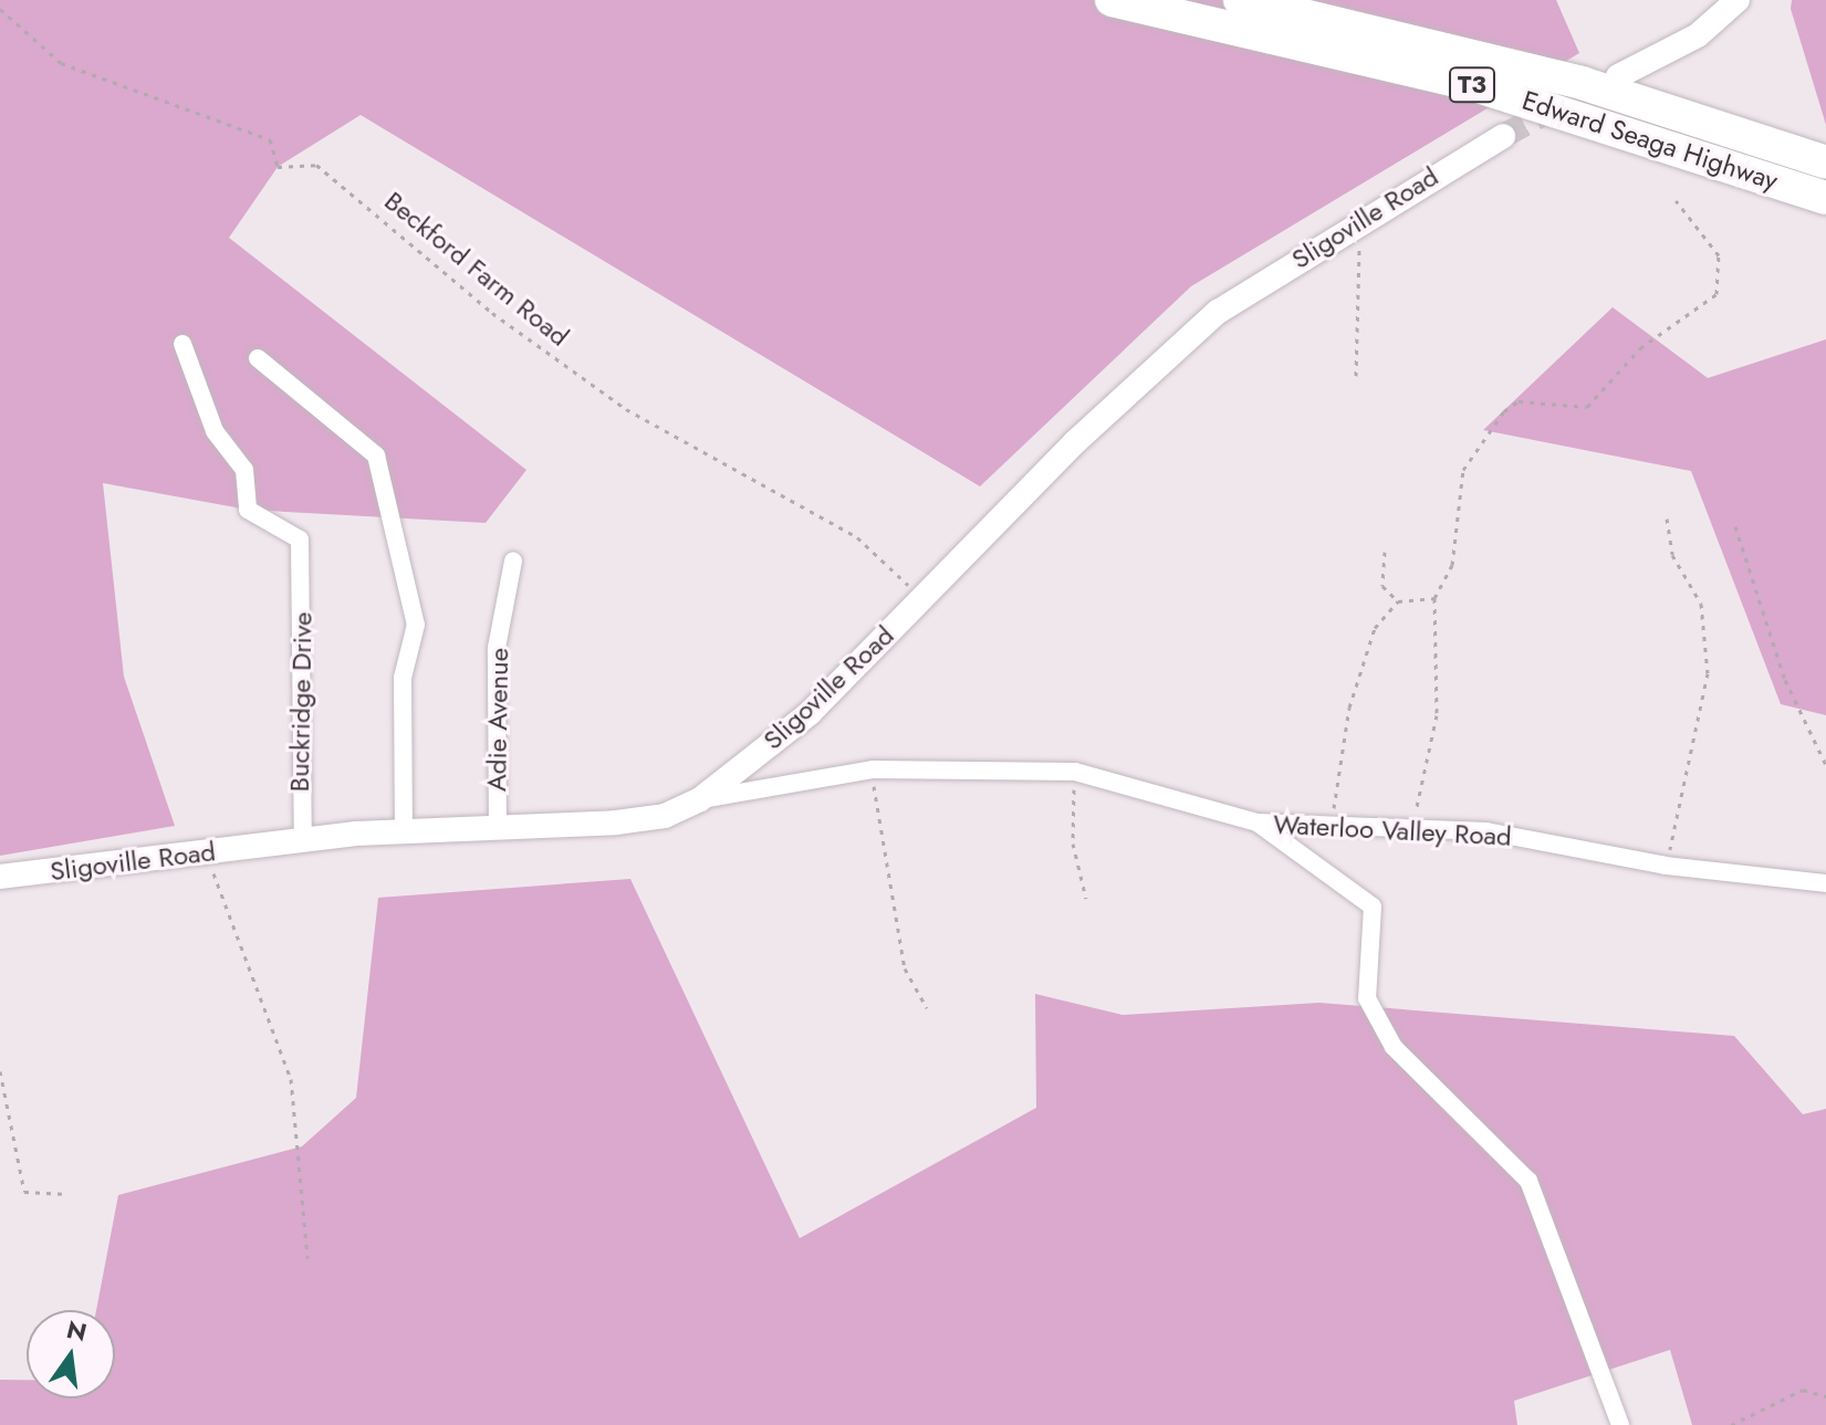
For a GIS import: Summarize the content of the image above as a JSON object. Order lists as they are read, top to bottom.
{
  "streets": {
    "highway": ["T3", "Edward Seaga Highway"],
    "street": [
      "Sligoville Road",
      "Buckridge Drive",
      "Adie Avenue",
      "Waterloo Valley Road"
    ],
    "path": ["Beckford Farm Road"]
  },
  "crossings": [
    ["Sligoville Road", "Beckford Farm Road"],
    ["Sligoville Road", "Buckridge Drive"],
    ["Sligoville Road", "Adie Avenue"],
    ["Sligoville Road", "Waterloo Valley Road"]
  ],
  "north": "top"
}
